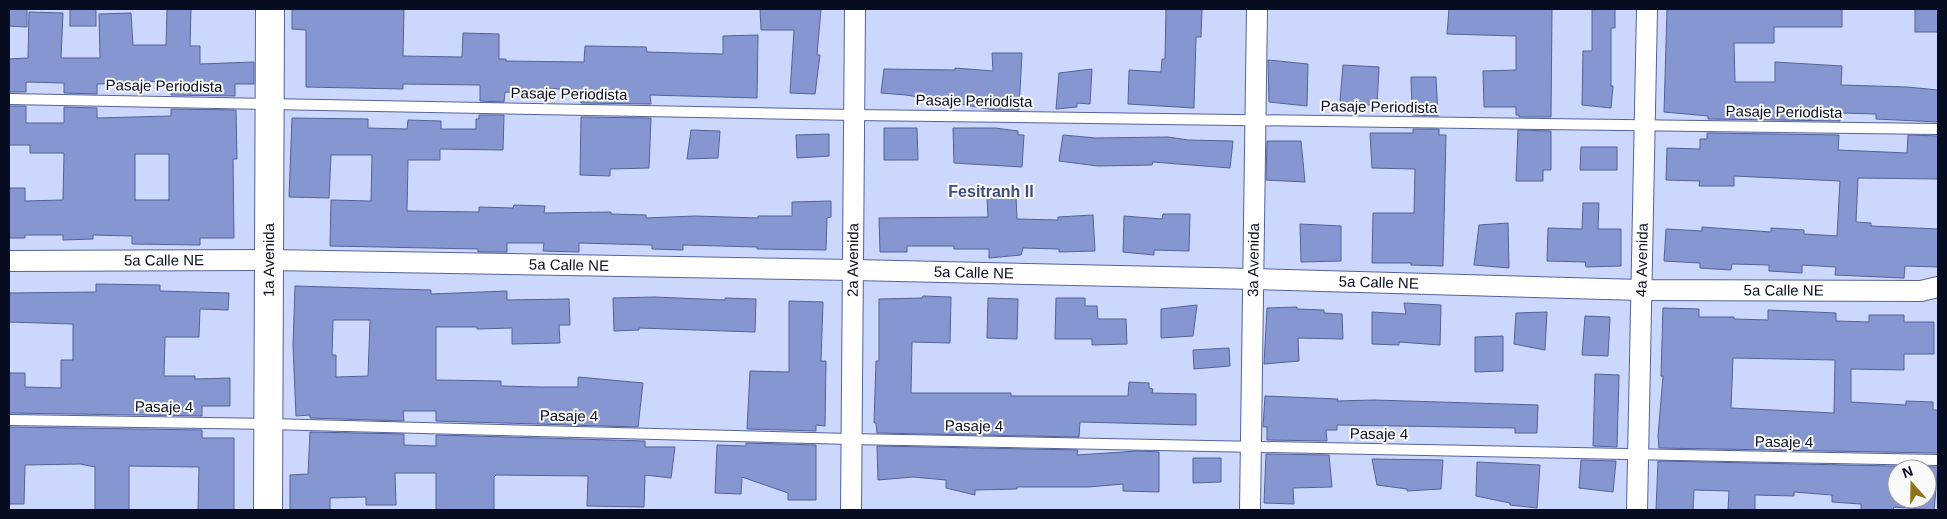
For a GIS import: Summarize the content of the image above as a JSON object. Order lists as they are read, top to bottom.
{
  "streets": {
    "street": [
      "1a Avenida",
      "4a Avenida",
      "5a Calle NE",
      "2a Avenida",
      "3a Avenida"
    ],
    "lane": ["Pasaje Periodista", "Pasaje 4"]
  },
  "crossings": [
    ["Pasaje Periodista", "1a Avenida"],
    ["Pasaje Periodista", "4a Avenida"],
    ["Pasaje Periodista", "2a Avenida"],
    ["Pasaje Periodista", "3a Avenida"],
    ["1a Avenida", "5a Calle NE"],
    ["1a Avenida", "Pasaje 4"],
    ["4a Avenida", "5a Calle NE"],
    ["4a Avenida", "Pasaje 4"],
    ["5a Calle NE", "2a Avenida"],
    ["5a Calle NE", "3a Avenida"],
    ["2a Avenida", "Pasaje 4"],
    ["3a Avenida", "Pasaje 4"]
  ],
  "districts": ["Fesitranh II"],
  "north": "top"
}
